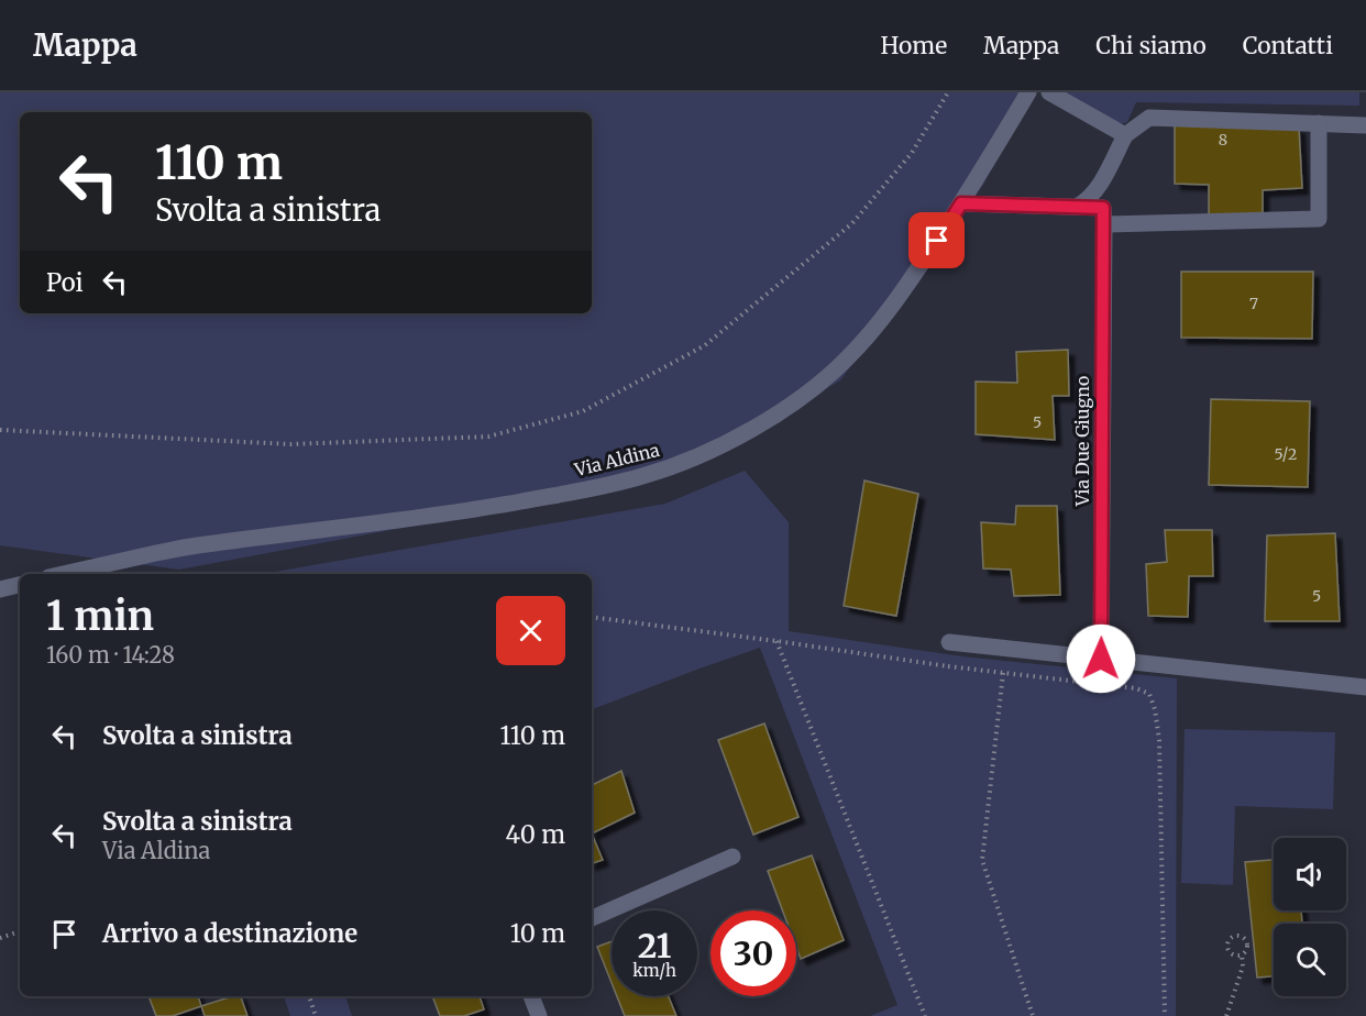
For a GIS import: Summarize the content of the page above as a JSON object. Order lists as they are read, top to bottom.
{
  "streets": {
    "street": ["Via Due Giugno", "Via Aldina"]
  },
  "house_numbers": [
    "8",
    "7",
    "5",
    "5/2",
    "5"
  ],
  "page": {
    "header": "Mappa",
    "nav": [
      "Home",
      "Mappa",
      "Chi siamo",
      "Contatti"
    ],
    "turn": ["110 m", "Svolta a sinistra"],
    "then": "Poi",
    "heading": ["1 min", "160 m · 14:28"],
    "list": [
      {
        "name": "Svolta a sinistra",
        "value": "110 m"
      },
      {
        "name": "Svolta a sinistra",
        "note": "Via Aldina",
        "value": "40 m"
      },
      {
        "name": "Arrivo a destinazione",
        "value": "10 m"
      }
    ],
    "speed": "21 km/h",
    "limit": "30"
  }
}
